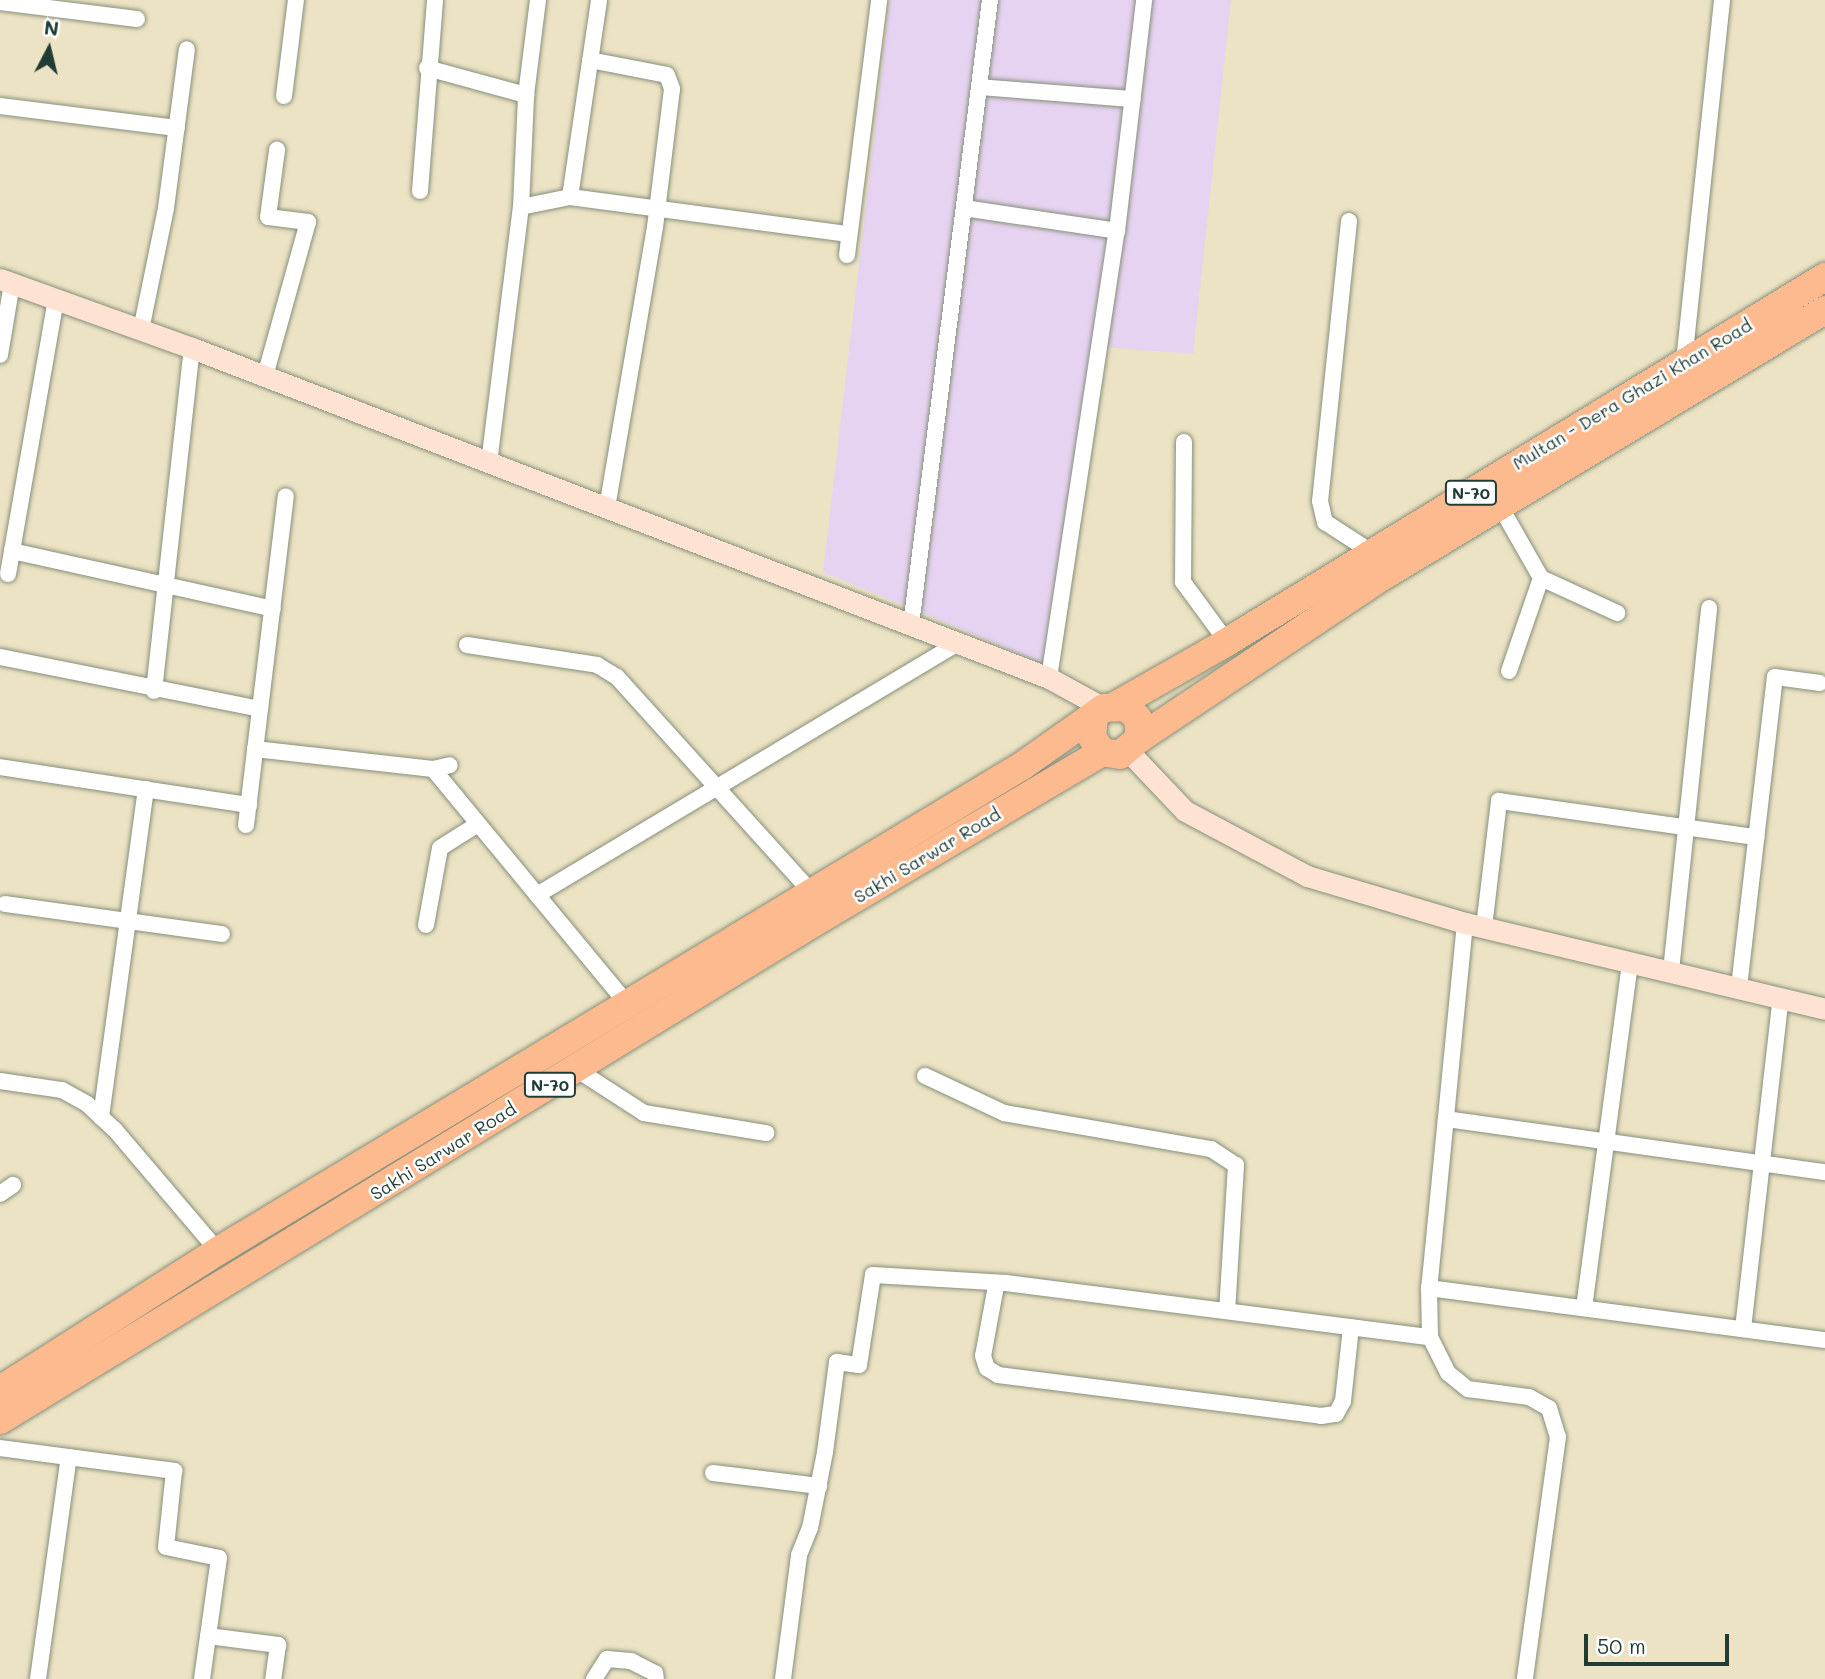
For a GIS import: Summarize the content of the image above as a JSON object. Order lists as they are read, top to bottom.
{
  "streets": {
    "highway": ["Multan - Dera Ghazi Khan Road", "N-70", "Sakhi Sarwar Road"]
  },
  "crossings": [
    ["Multan - Dera Ghazi Khan Road", "Sakhi Sarwar Road"]
  ],
  "scale_bar": "50 m",
  "north": "top"
}
